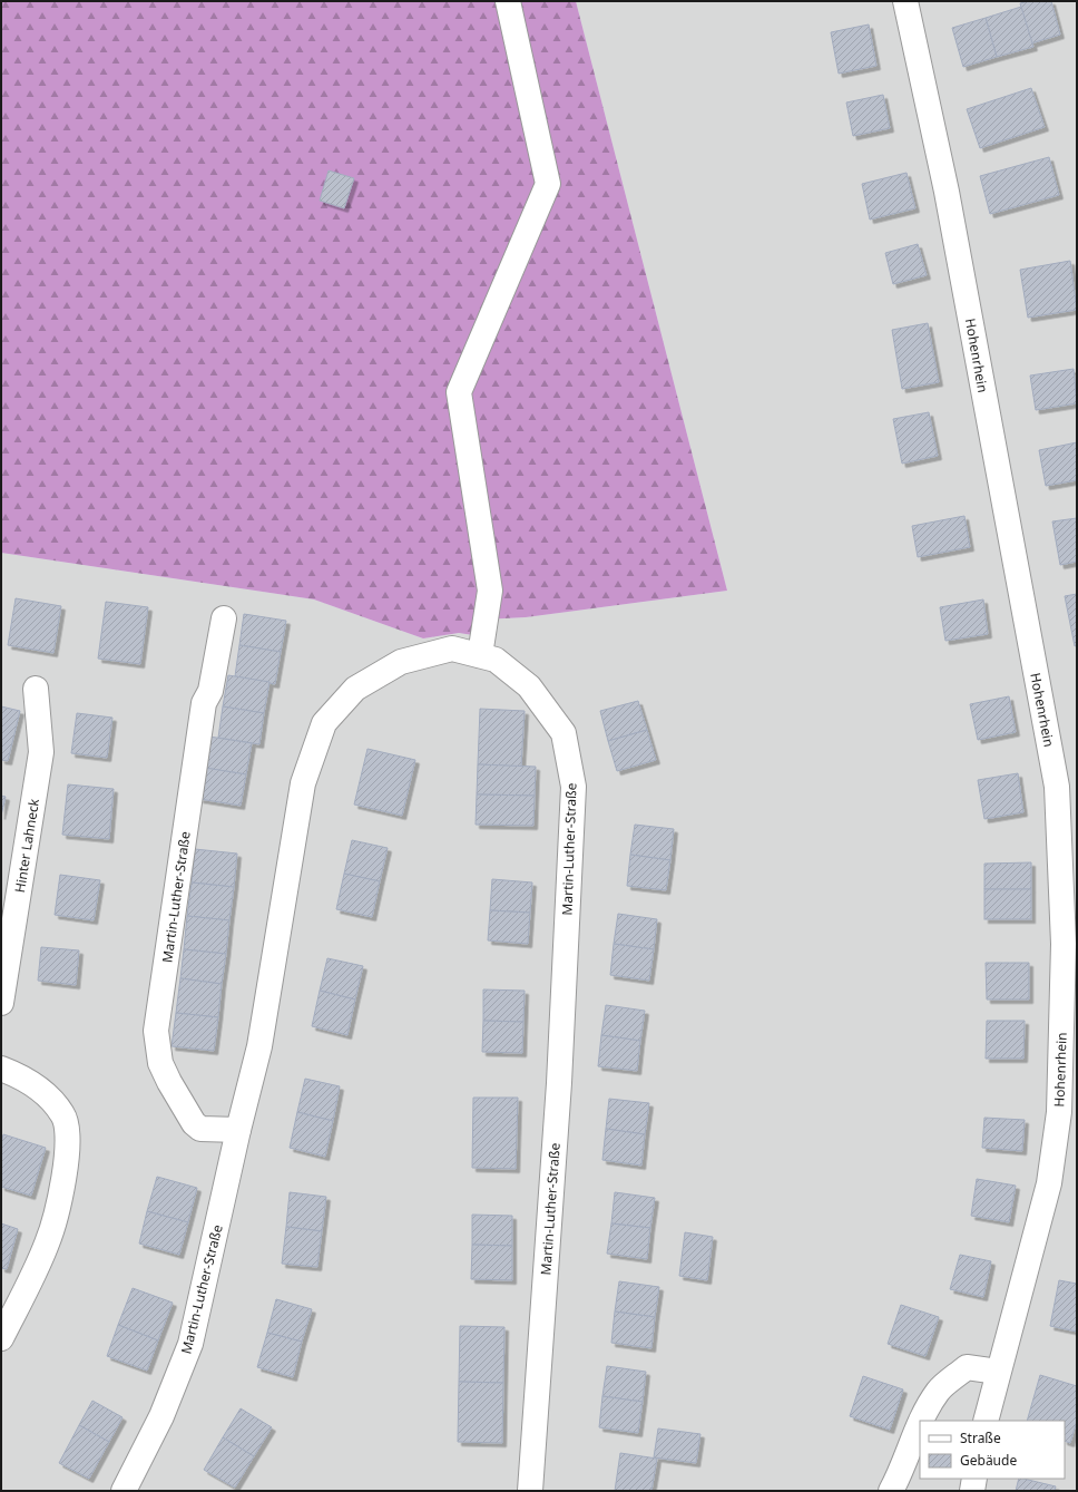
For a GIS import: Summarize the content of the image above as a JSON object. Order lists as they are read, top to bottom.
{
  "streets": {
    "street": ["Hohenrhein", "Hinter Lahneck", "Martin-Luther-Straße"]
  },
  "legend": ["Straße", "Gebäude"]
}
